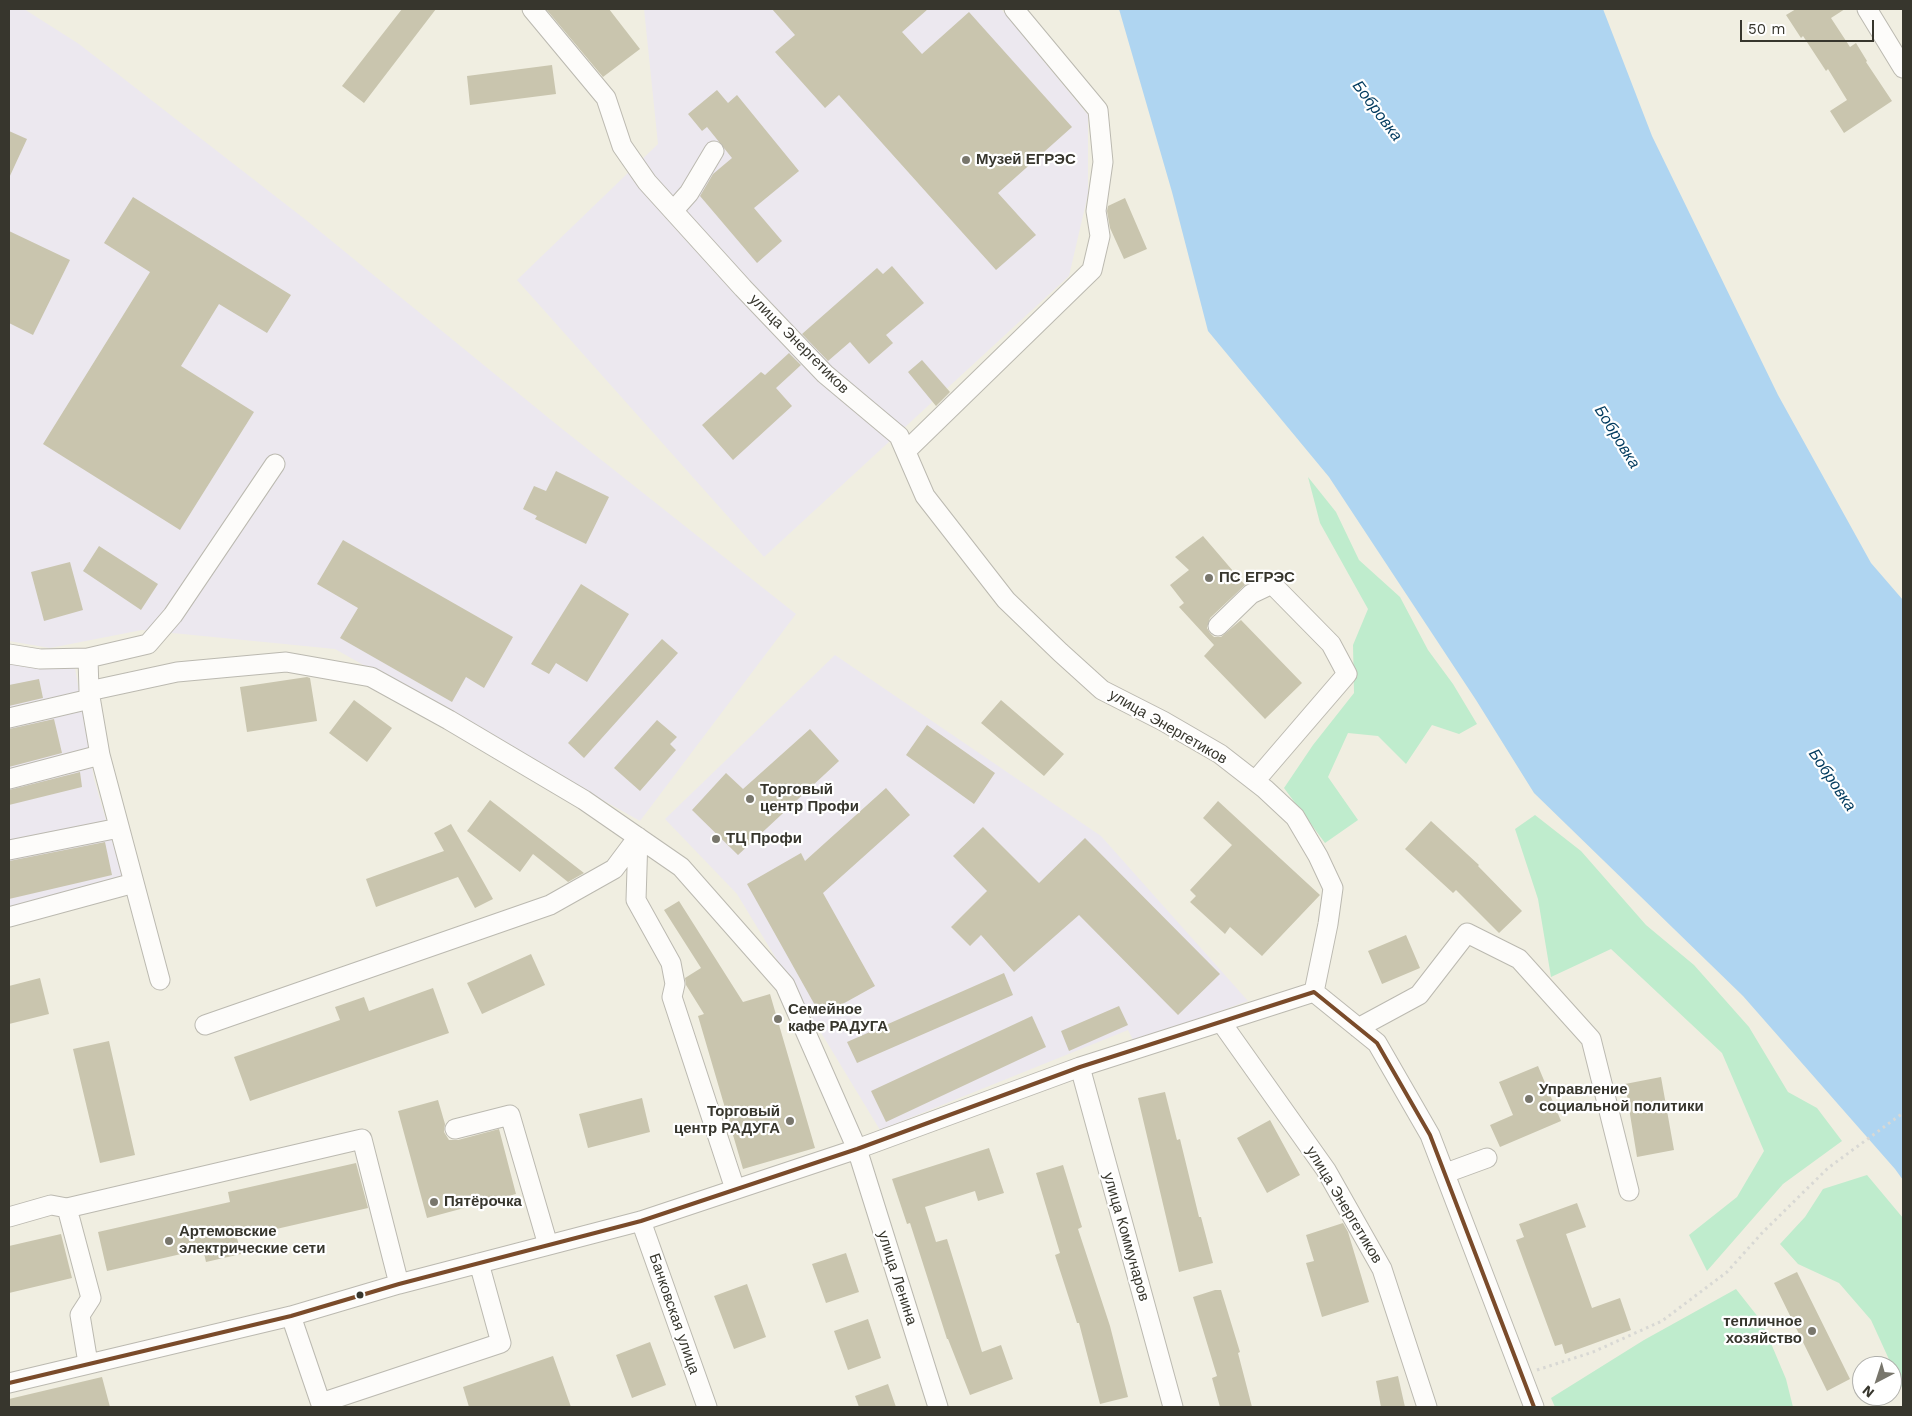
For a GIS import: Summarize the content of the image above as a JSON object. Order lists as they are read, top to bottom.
{
  "streets": {
    "street": [
      "улица Энергетиков",
      "улица Коммунаров",
      "улица Ленина",
      "Банковская улица"
    ]
  },
  "water": ["Бобровка"],
  "places": [
    "Музей ЕГРЭС",
    "ПС ЕГРЭС",
    "Торговый центр Профи",
    "ТЦ Профи",
    "Семейное кафе РАДУГА",
    "Управление социальной политики",
    "Торговый центр РАДУГА",
    "Пятёрочка",
    "Артемовские электрические сети",
    "тепличное хозяйство"
  ],
  "scale_bar": "50 m",
  "north": "bottom left"
}
